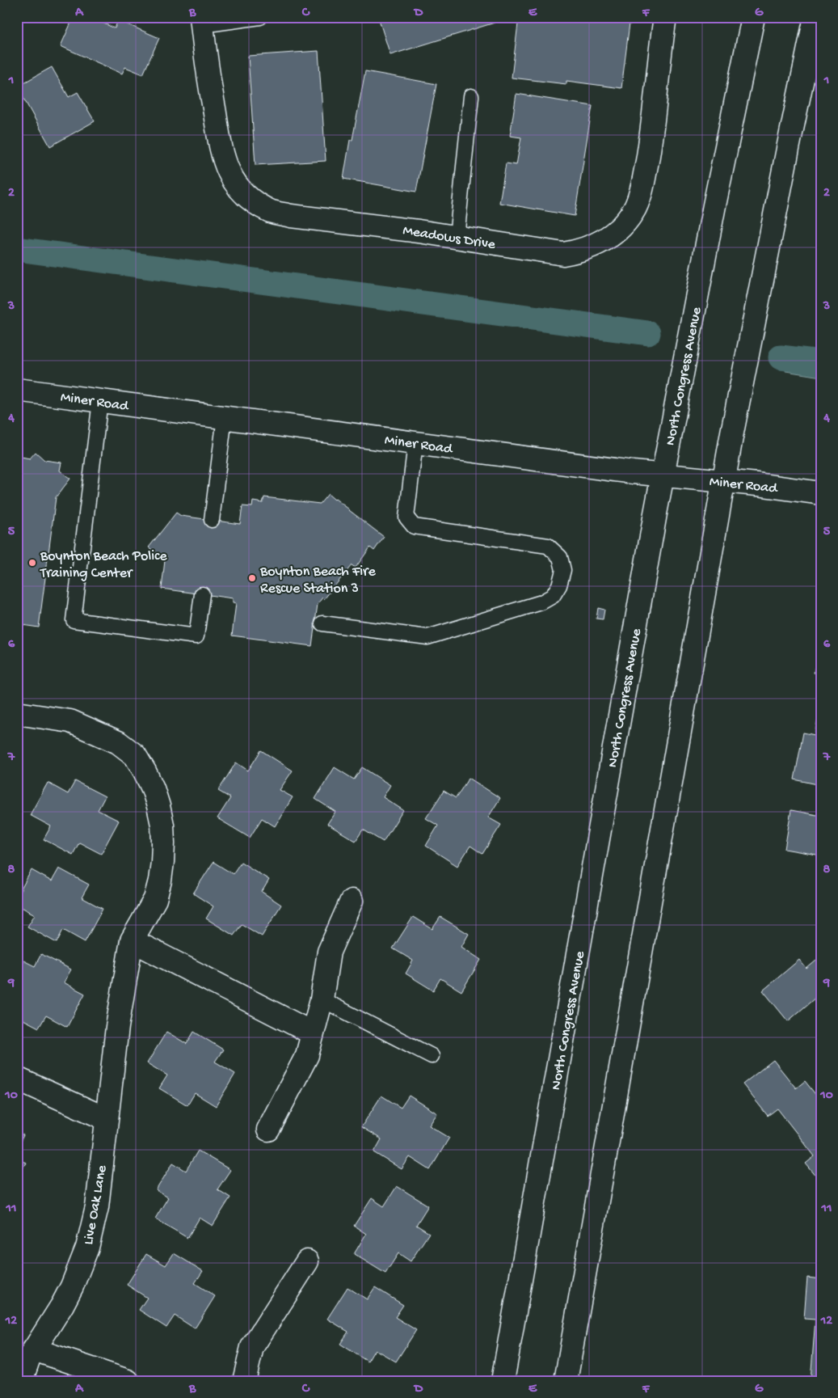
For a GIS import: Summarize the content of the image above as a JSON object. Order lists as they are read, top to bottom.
{
  "streets": {
    "street": [
      "Meadows Drive",
      "North Congress Avenue",
      "Miner Road",
      "Live Oak Lane"
    ]
  },
  "crossings": [
    ["North Congress Avenue", "Miner Road"]
  ],
  "places": ["Boynton Beach Police Training Center", "Boynton Beach Fire Rescue Station 3"],
  "grid": {
    "columns": [
      "A",
      "B",
      "C",
      "D",
      "E",
      "F",
      "G"
    ],
    "rows": [
      "1",
      "2",
      "3",
      "4",
      "5",
      "6",
      "7",
      "8",
      "9",
      "10",
      "11",
      "12"
    ]
  }
}
